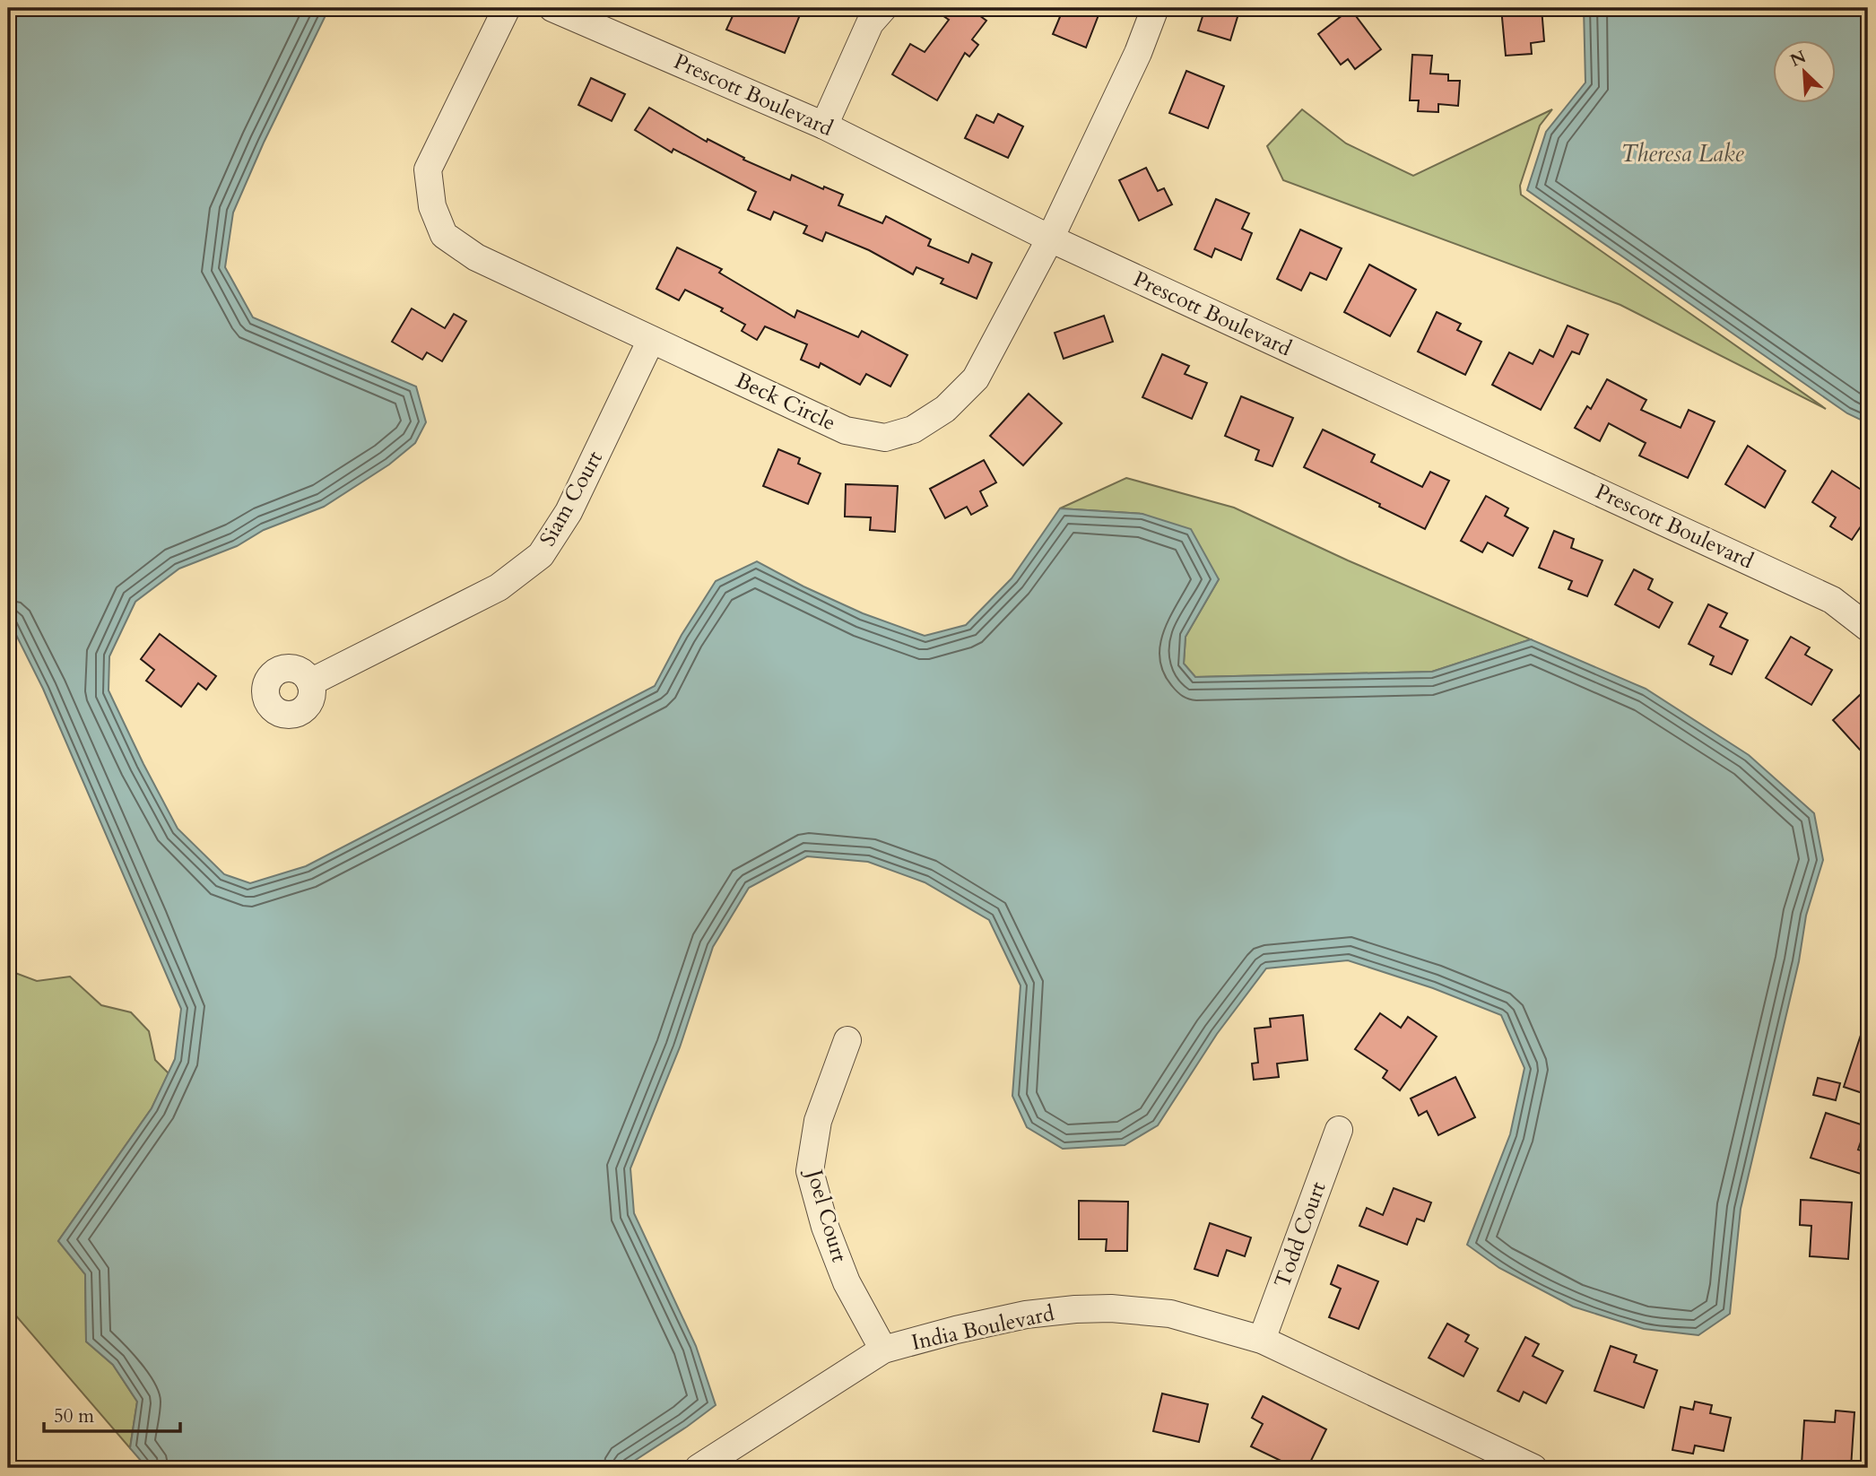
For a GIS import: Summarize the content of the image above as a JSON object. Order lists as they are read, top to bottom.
{
  "streets": {
    "street": [
      "Prescott Boulevard",
      "Beck Circle",
      "Siam Court",
      "Joel Court",
      "Todd Court",
      "India Boulevard"
    ]
  },
  "crossings": [
    ["Prescott Boulevard", "Beck Circle"],
    ["Beck Circle", "Siam Court"],
    ["Joel Court", "India Boulevard"],
    ["Todd Court", "India Boulevard"]
  ],
  "water": ["Theresa Lake"],
  "scale_bar": "50 m",
  "north": "top left"
}
